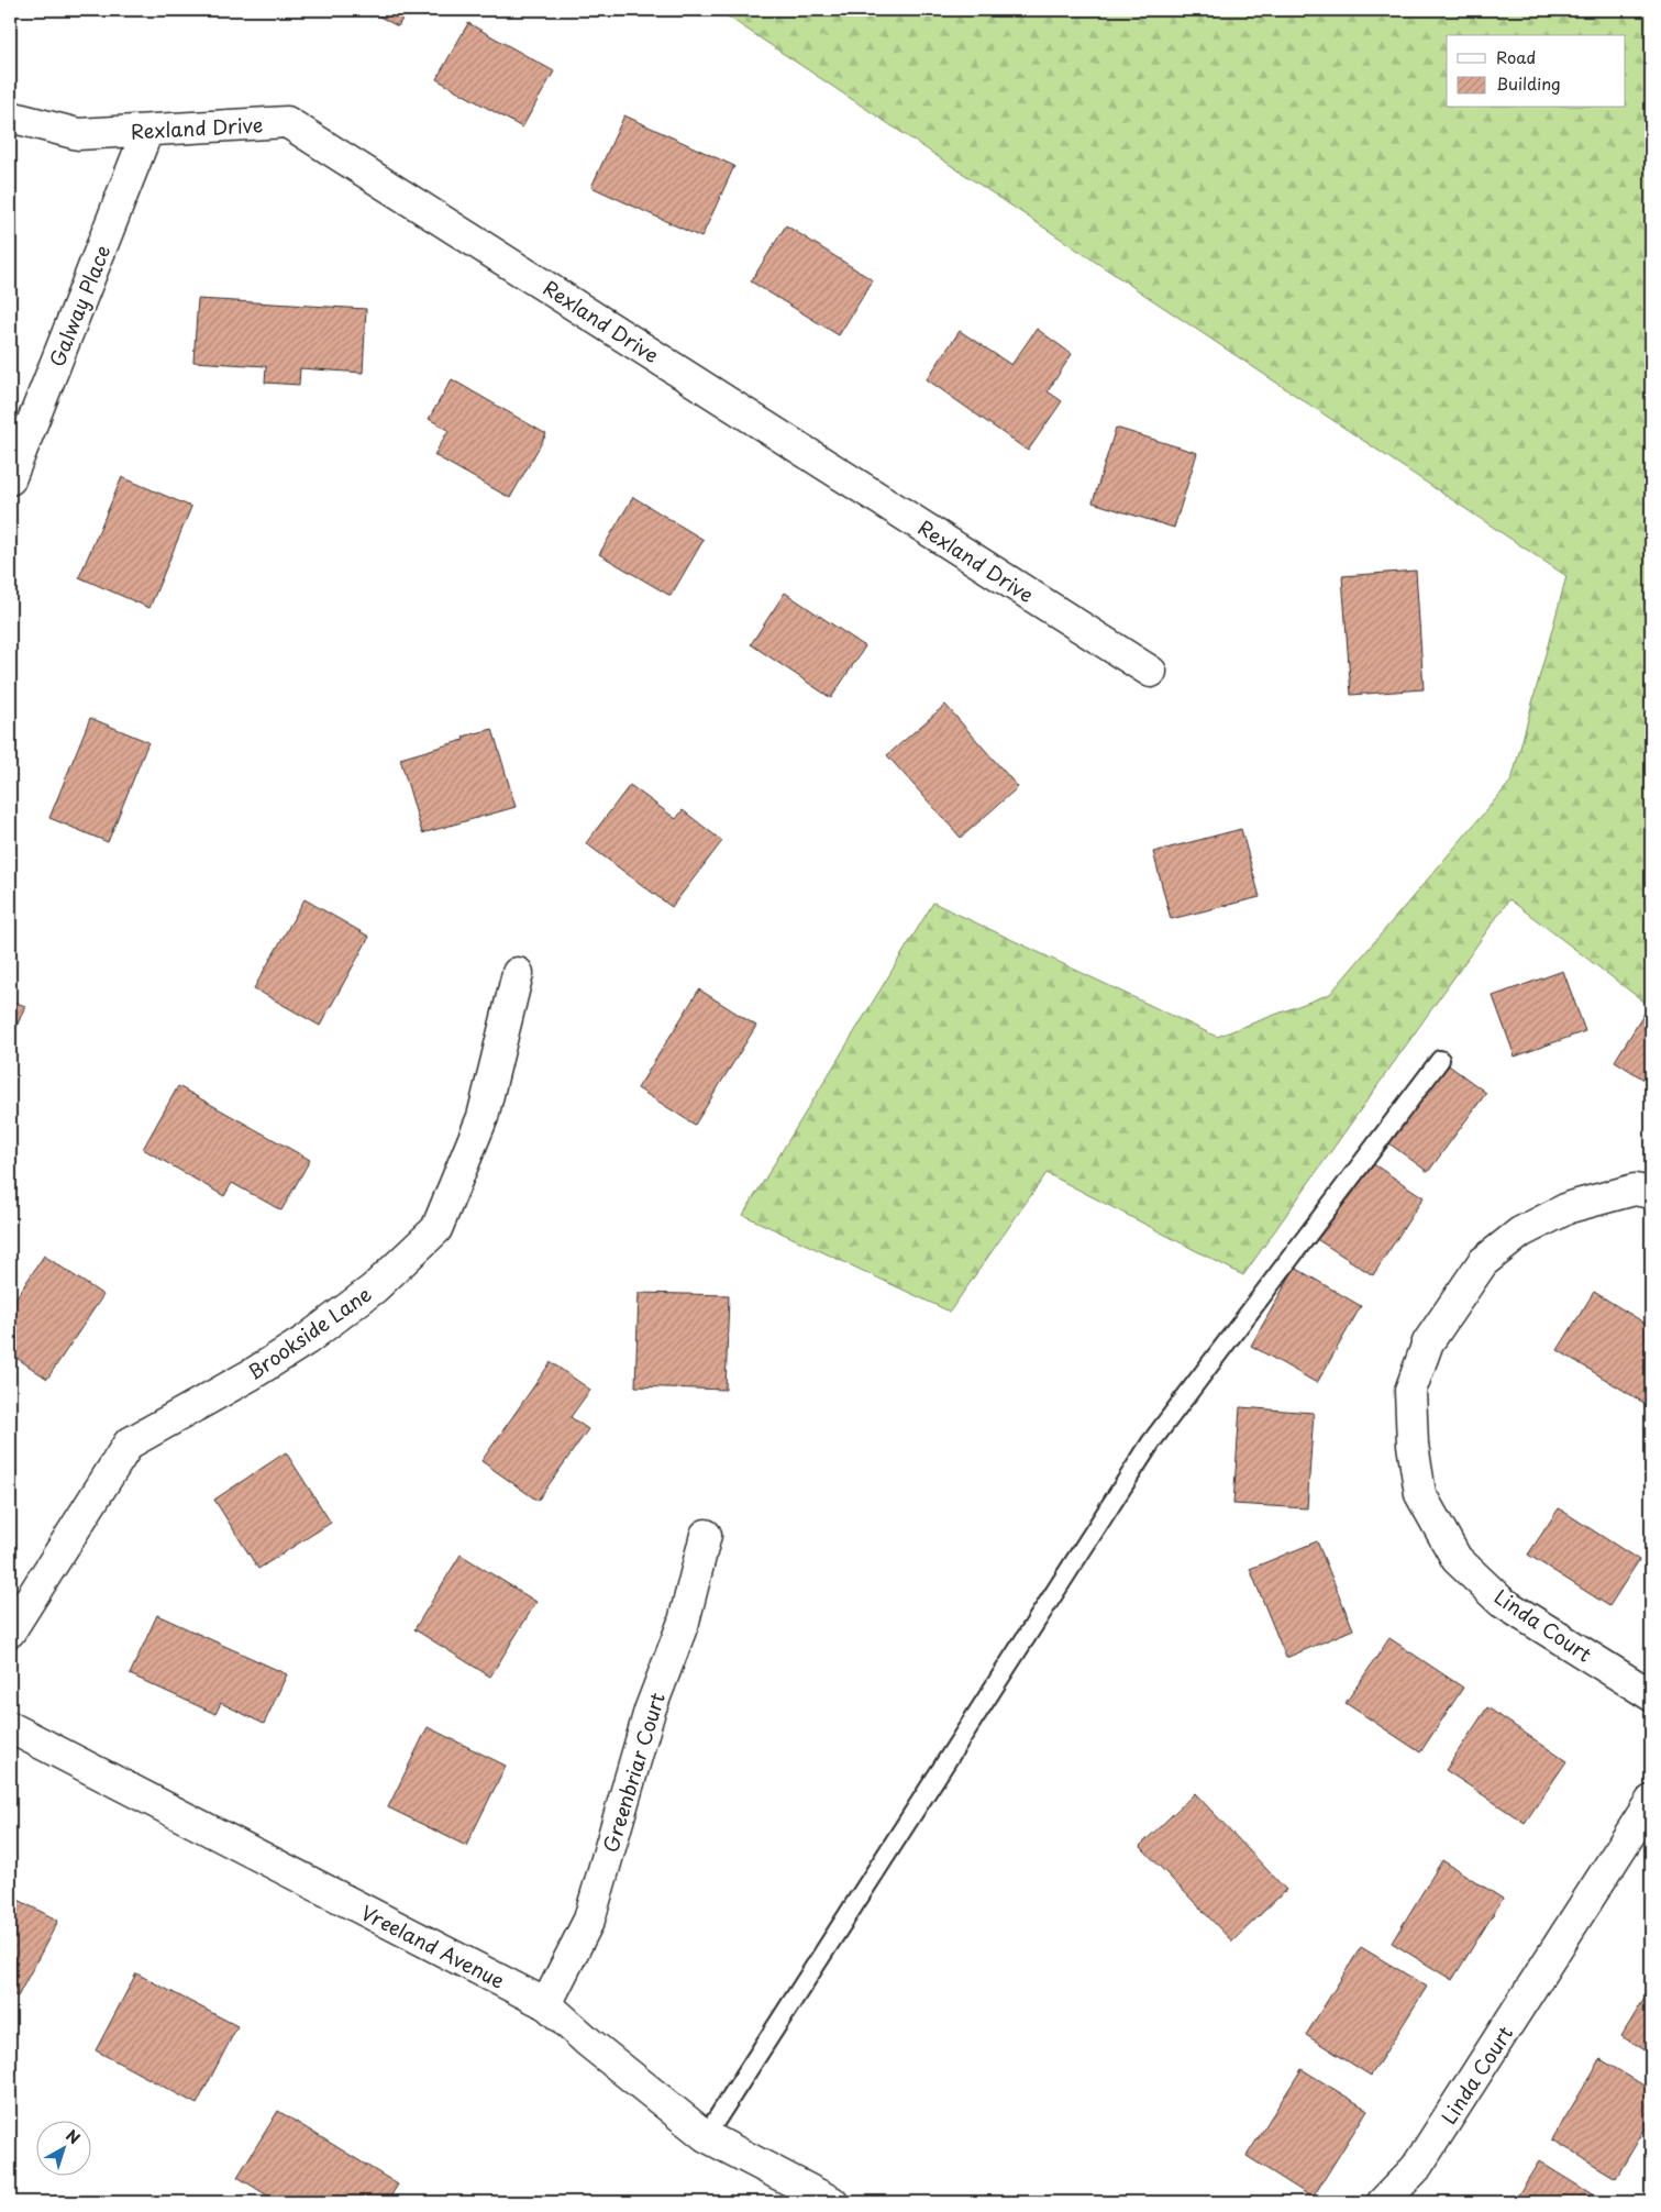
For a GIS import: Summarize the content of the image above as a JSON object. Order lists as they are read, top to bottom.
{
  "streets": {
    "street": [
      "Rexland Drive",
      "Galway Place",
      "Brookside Lane",
      "Linda Court",
      "Greenbriar Court",
      "Vreeland Avenue"
    ]
  },
  "crossings": [
    ["Rexland Drive", "Galway Place"],
    ["Greenbriar Court", "Vreeland Avenue"]
  ],
  "legend": ["Road", "Building"],
  "north": "top right"
}
